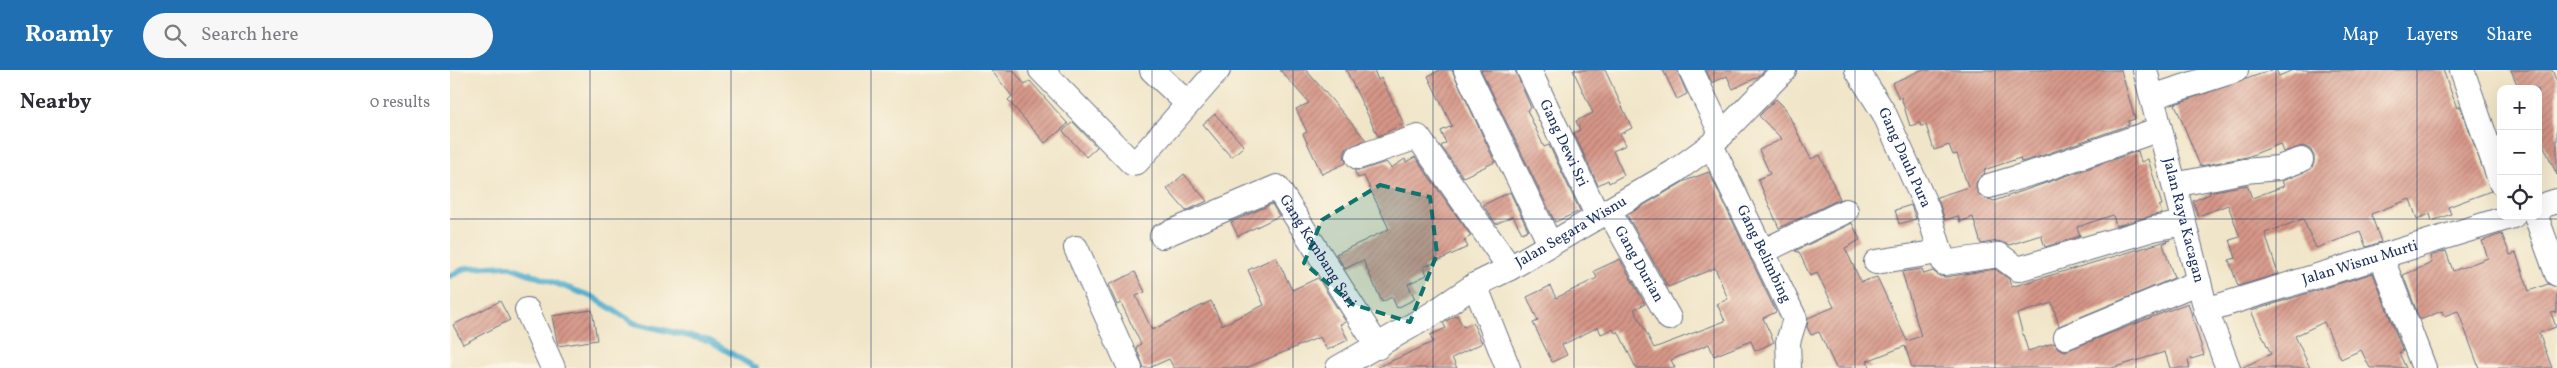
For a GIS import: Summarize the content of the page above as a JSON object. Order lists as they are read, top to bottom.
{
  "streets": {
    "street": [
      "Gang Dewi Sri",
      "Gang Dauh Pura",
      "Jalan Raya Kacagan",
      "Jalan Segara Wisnu",
      "Gang Kembang Sari",
      "Gang Belimbing",
      "Jalan Wisnu Murti",
      "Gang Durian"
    ]
  },
  "crossings": [
    ["Gang Dewi Sri", "Jalan Segara Wisnu"],
    ["Gang Dewi Sri", "Gang Durian"],
    ["Jalan Raya Kacagan", "Jalan Wisnu Murti"],
    ["Jalan Segara Wisnu", "Gang Kembang Sari"],
    ["Jalan Segara Wisnu", "Gang Belimbing"],
    ["Jalan Segara Wisnu", "Gang Durian"]
  ],
  "page": {
    "header": "Roamly",
    "search": "Search here",
    "nav": ["Map", "Layers", "Share"],
    "heading": ["Nearby", "0 results"],
    "map_buttons": ["+", "−"]
  }
}
